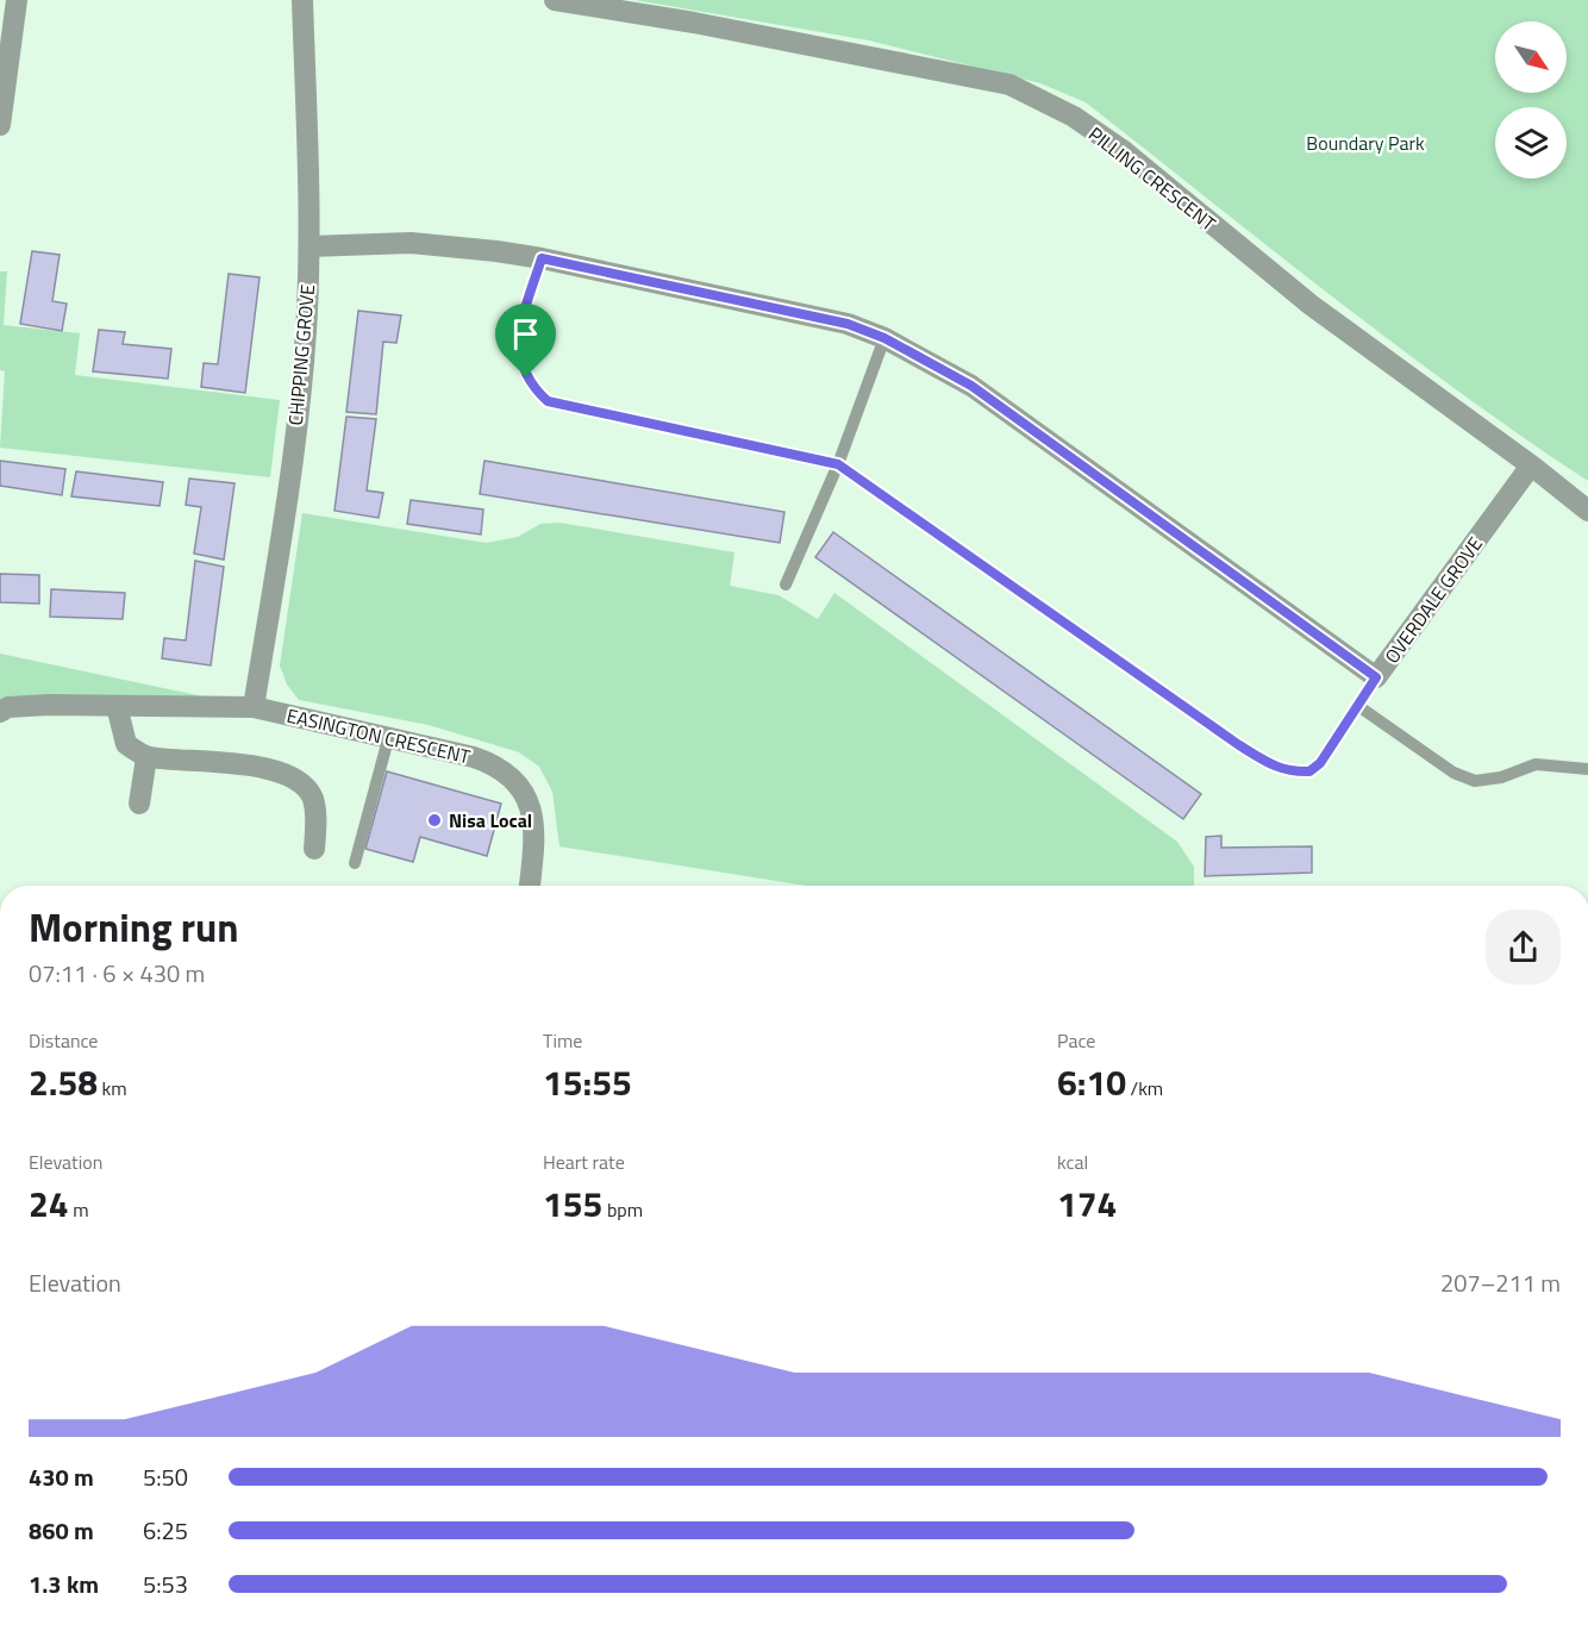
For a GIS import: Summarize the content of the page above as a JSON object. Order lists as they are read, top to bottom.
{
  "streets": {
    "street": [
      "PILLING CRESCENT",
      "CHIPPING GROVE",
      "OVERDALE GROVE",
      "EASINGTON CRESCENT"
    ]
  },
  "crossings": [
    ["PILLING CRESCENT", "OVERDALE GROVE"],
    ["CHIPPING GROVE", "OVERDALE GROVE"],
    ["CHIPPING GROVE", "EASINGTON CRESCENT"]
  ],
  "parks": ["Boundary Park"],
  "places": ["Nisa Local"],
  "north": "bottom right",
  "page": {
    "heading": ["Morning run", "07:11 · 6 × 430 m"],
    "stats": [
      ["Distance", "2.58 km"],
      ["Time", "15:55"],
      ["Pace", "6:10 /km"],
      ["Elevation", "24 m"],
      ["Heart rate", "155 bpm"],
      ["kcal", "174"]
    ],
    "chart": ["Elevation", "207–211 m"],
    "list": [
      {
        "name": "430 m",
        "note": "5:50"
      },
      {
        "name": "860 m",
        "note": "6:25"
      },
      {
        "name": "1.3 km",
        "note": "5:53"
      }
    ]
  }
}
